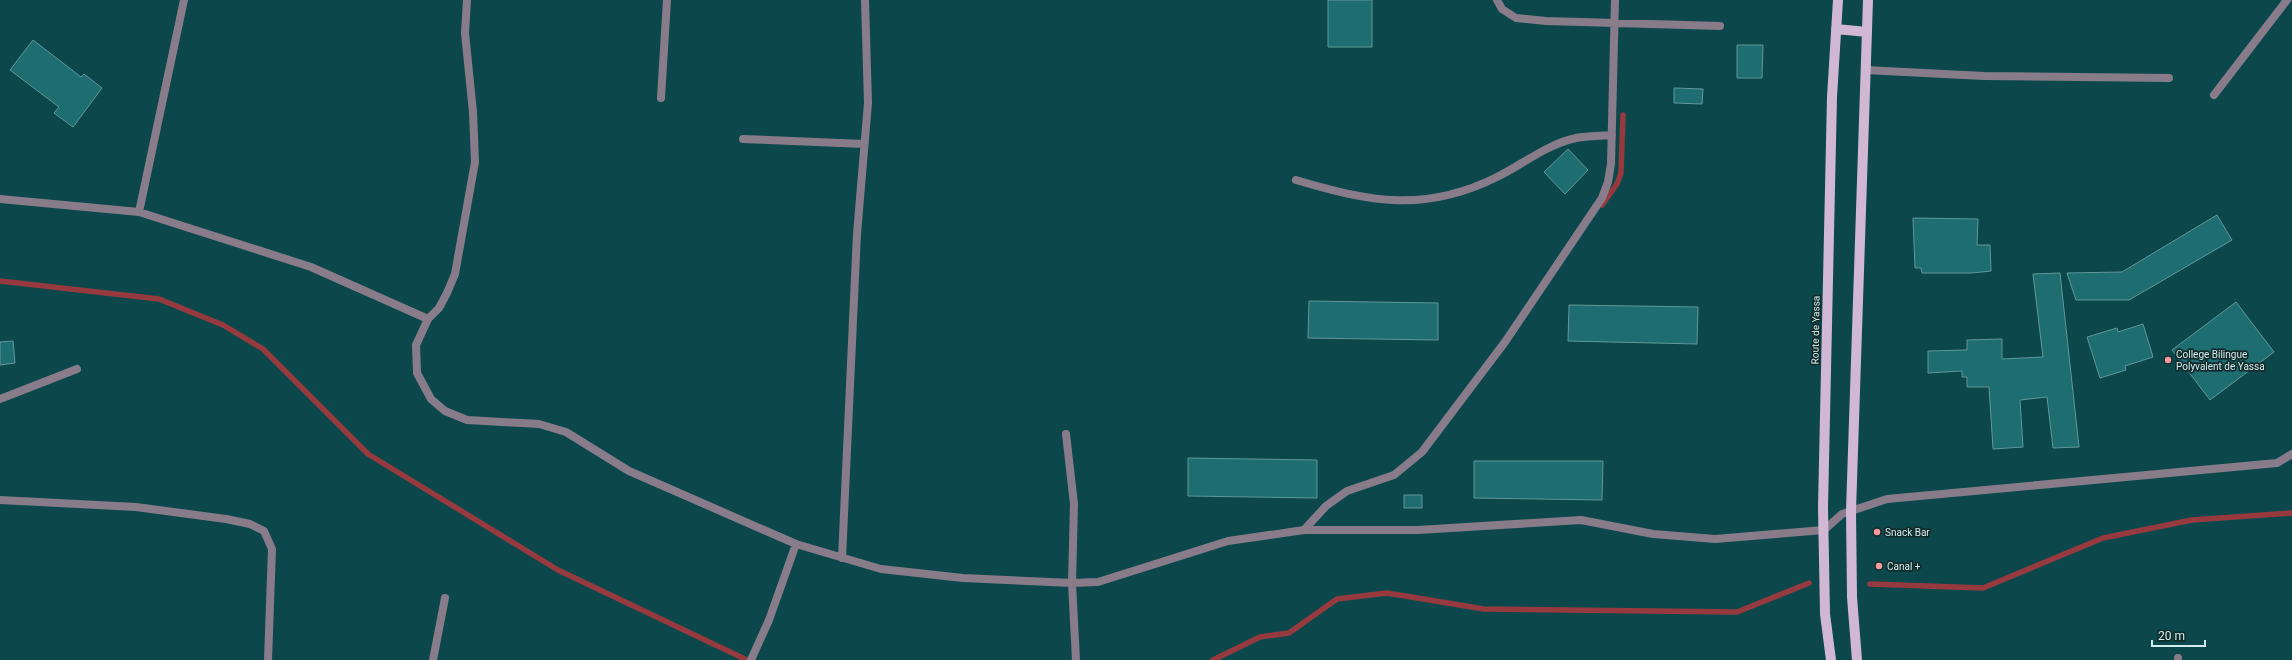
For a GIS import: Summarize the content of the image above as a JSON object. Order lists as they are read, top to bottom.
{
  "streets": {
    "main road": ["Route de Yassa"]
  },
  "places": ["College Bilingue Polyvalent de Yassa", "Snack Bar", "Canal +"],
  "scale_bar": "20 m"
}
